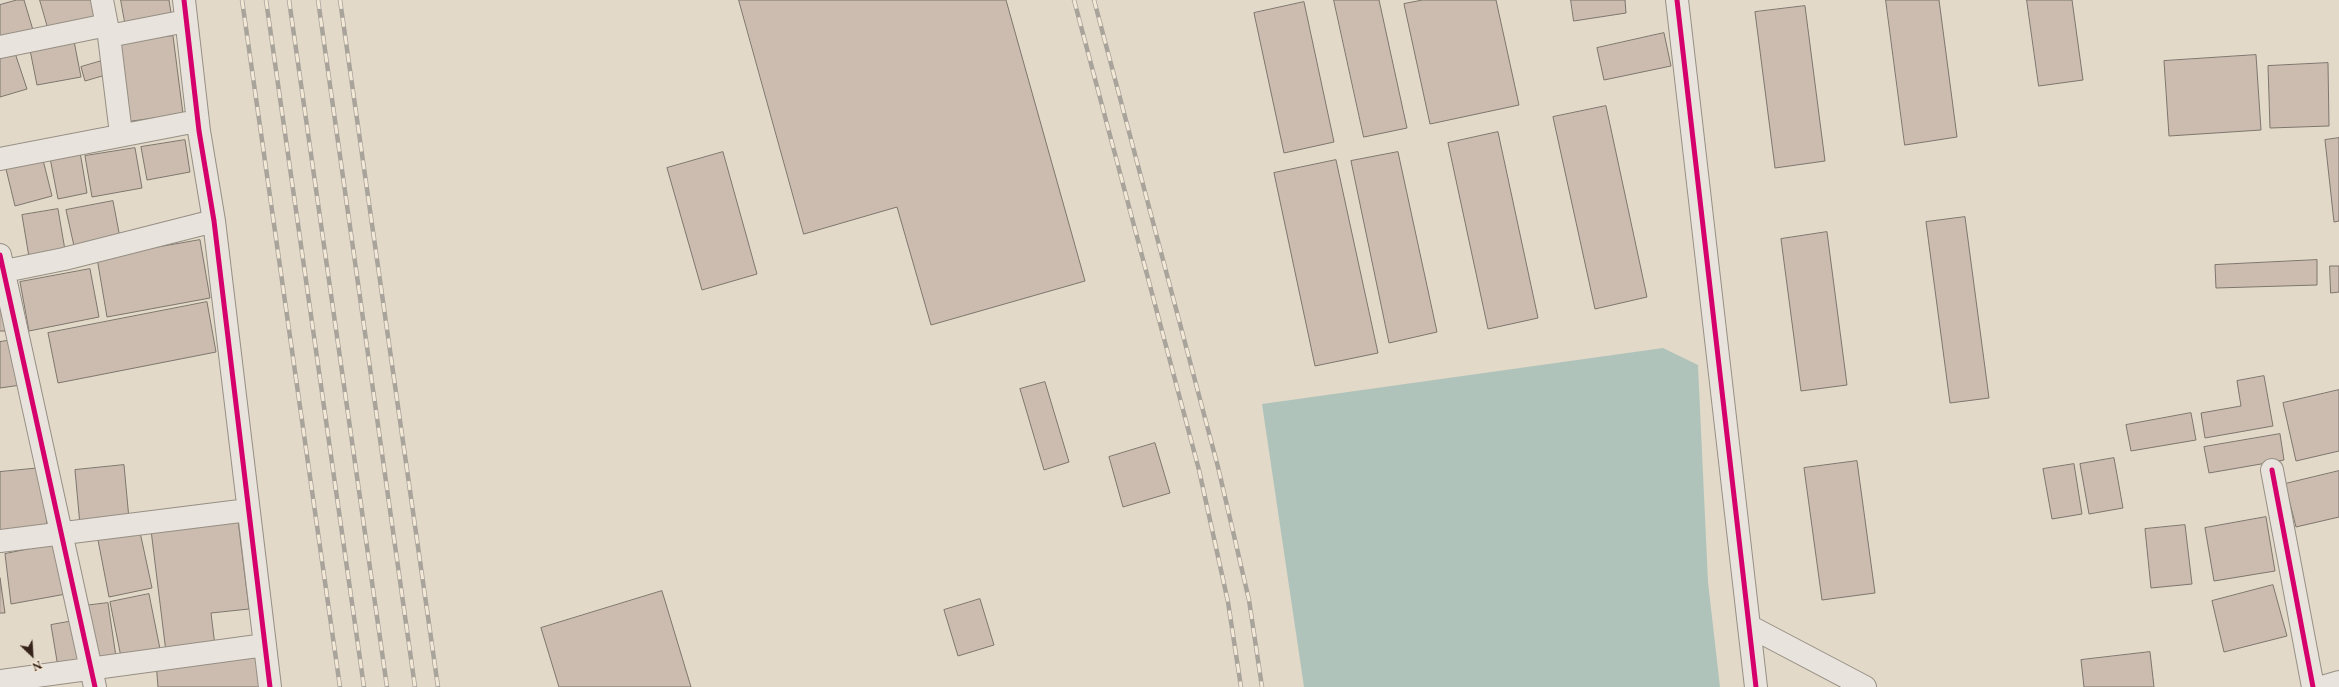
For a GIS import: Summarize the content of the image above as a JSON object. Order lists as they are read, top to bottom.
{
  "north": "bottom right"
}
